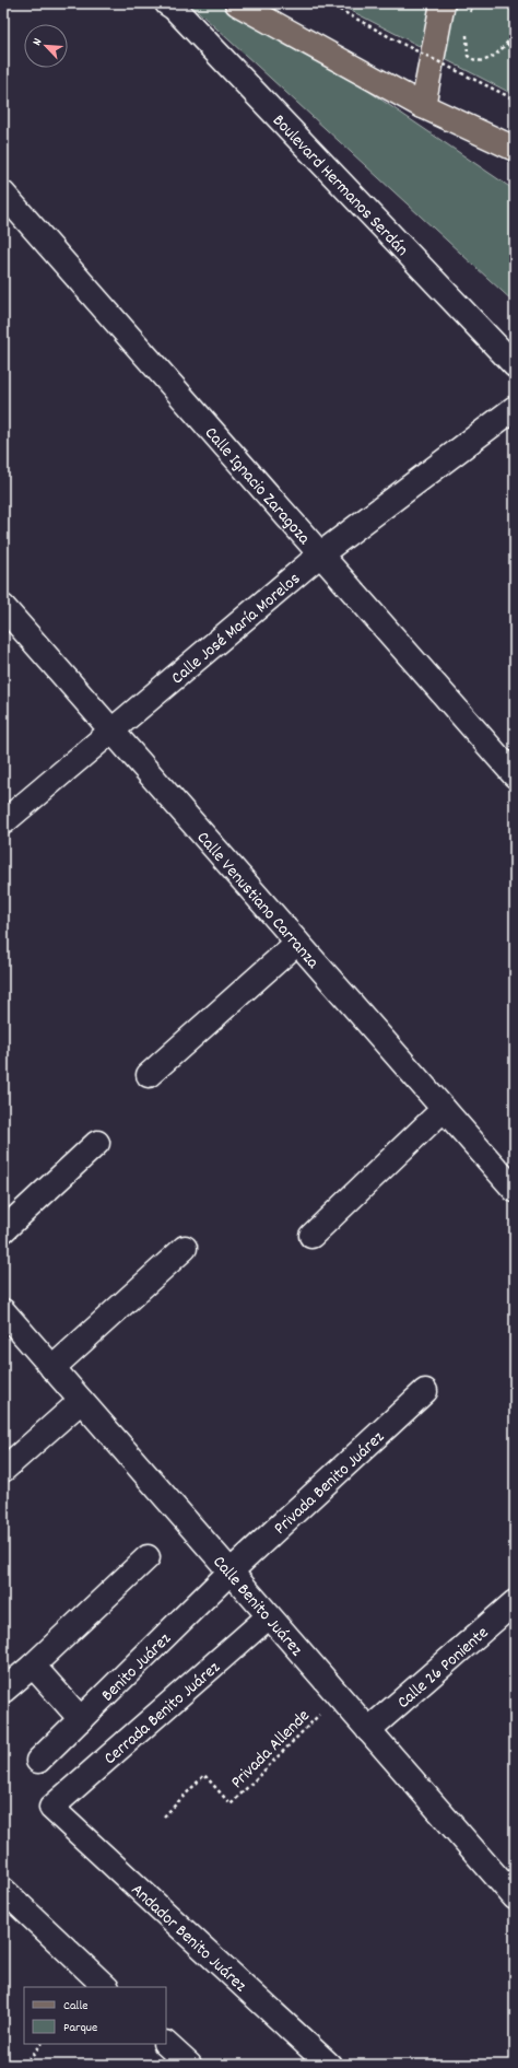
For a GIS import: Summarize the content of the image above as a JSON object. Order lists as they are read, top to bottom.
{
  "streets": {
    "street": [
      "Boulevard Hermanos Serdán",
      "Calle Ignacio Zaragoza",
      "Calle José María Morelos",
      "Calle Venustiano Carranza",
      "Privada Benito Juárez",
      "Calle Benito Juárez",
      "Benito Juárez",
      "Calle 26 Poniente",
      "Cerrada Benito Juárez",
      "Andador Benito Juárez"
    ],
    "path": ["Privada Allende"]
  },
  "crossings": [
    ["Calle Ignacio Zaragoza", "Calle José María Morelos"],
    ["Calle José María Morelos", "Calle Venustiano Carranza"],
    ["Privada Benito Juárez", "Calle Benito Juárez"],
    ["Privada Benito Juárez", "Benito Juárez"],
    ["Calle Benito Juárez", "Benito Juárez"],
    ["Calle Benito Juárez", "Calle 26 Poniente"],
    ["Calle Benito Juárez", "Cerrada Benito Juárez"],
    ["Calle Benito Juárez", "Privada Allende"],
    ["Cerrada Benito Juárez", "Andador Benito Juárez"]
  ],
  "legend": ["Calle", "Parque"],
  "north": "top left"
}
